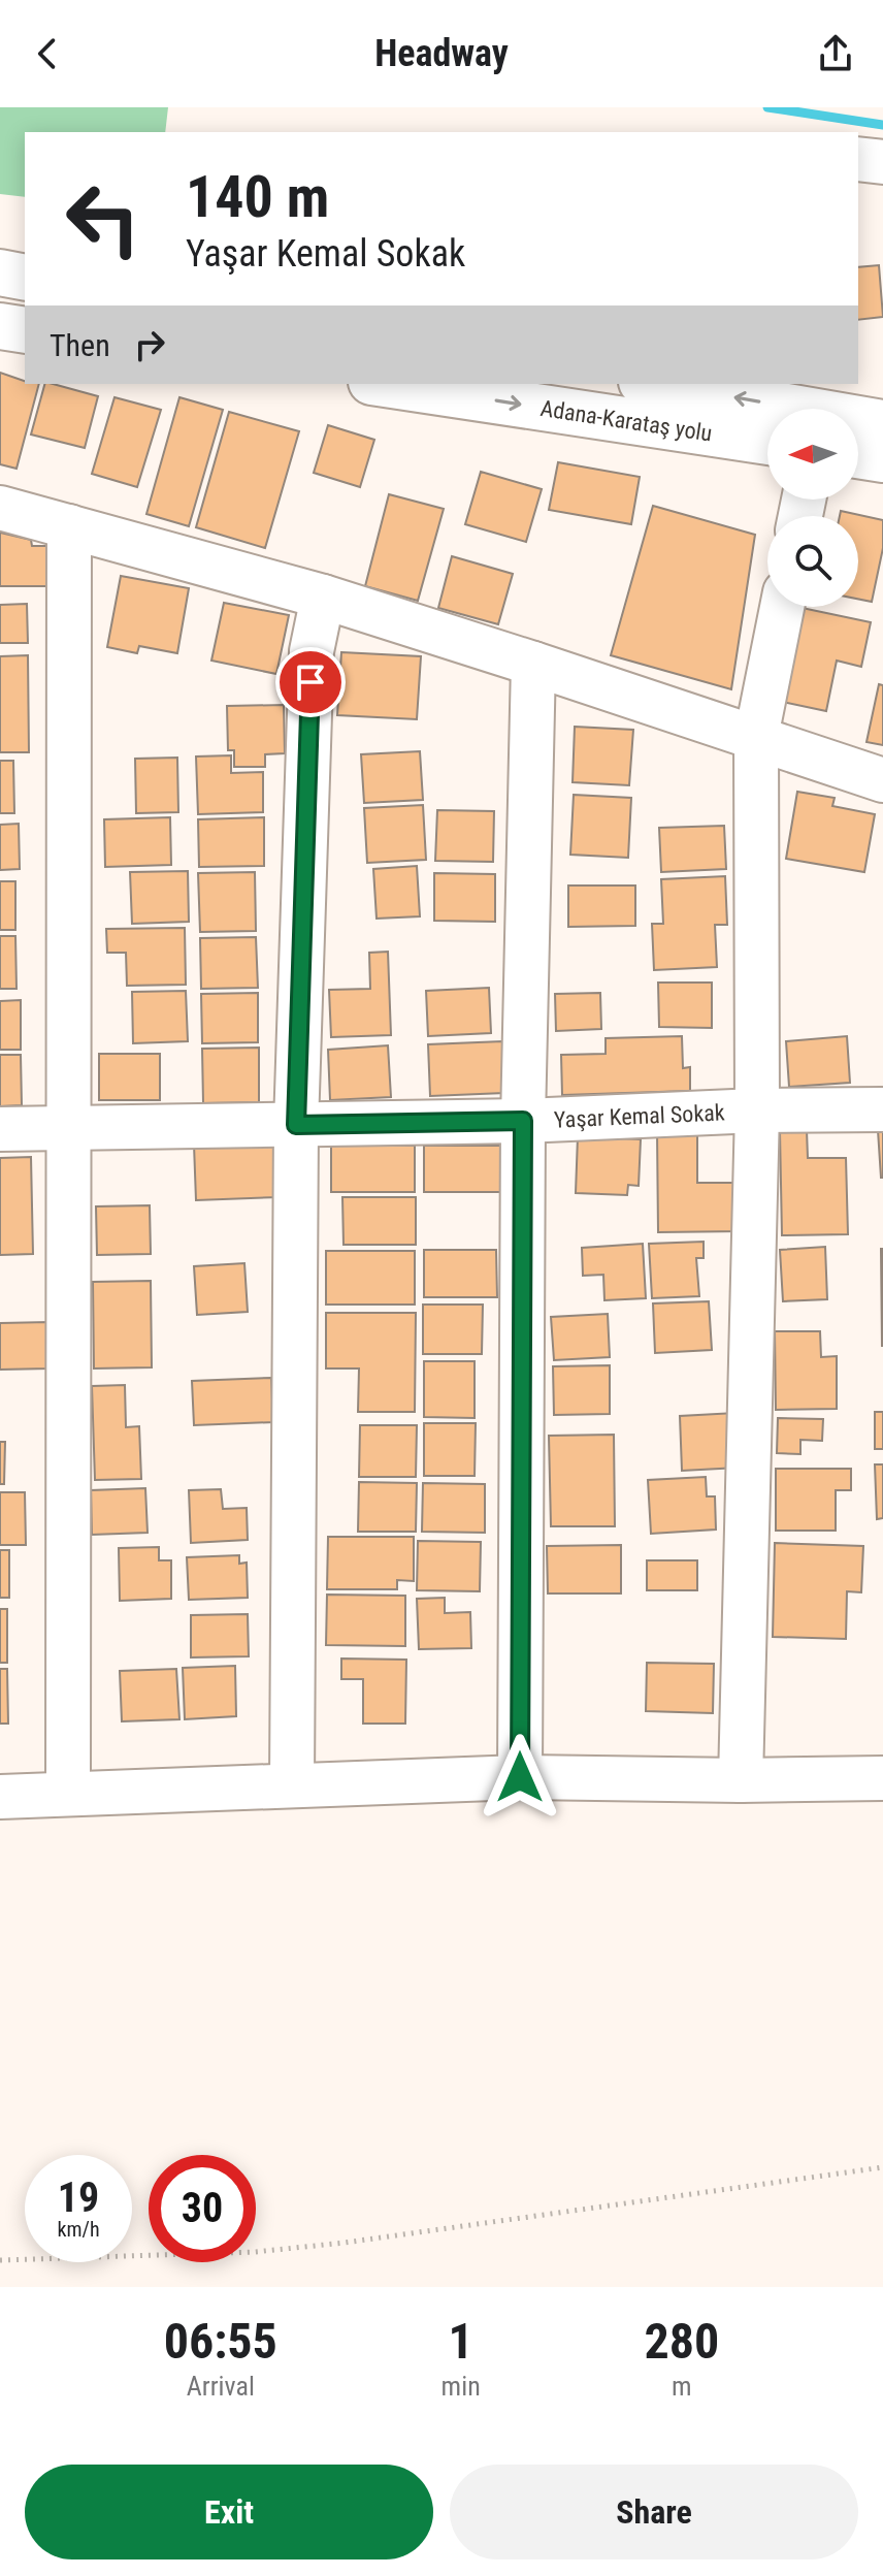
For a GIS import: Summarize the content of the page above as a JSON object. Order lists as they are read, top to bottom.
{
  "streets": {
    "main road": ["Adana-Karataş yolu"],
    "street": ["Yaşar Kemal Sokak"]
  },
  "north": "left",
  "page": {
    "header": "Headway",
    "turn": ["140 m", "Yaşar Kemal Sokak"],
    "then": "Then",
    "speed": "19 km/h",
    "limit": "30",
    "eta": [
      "06:55",
      "Arrival",
      "1",
      "min",
      "280",
      "m"
    ],
    "buttons": ["Exit", "Share"]
  }
}
